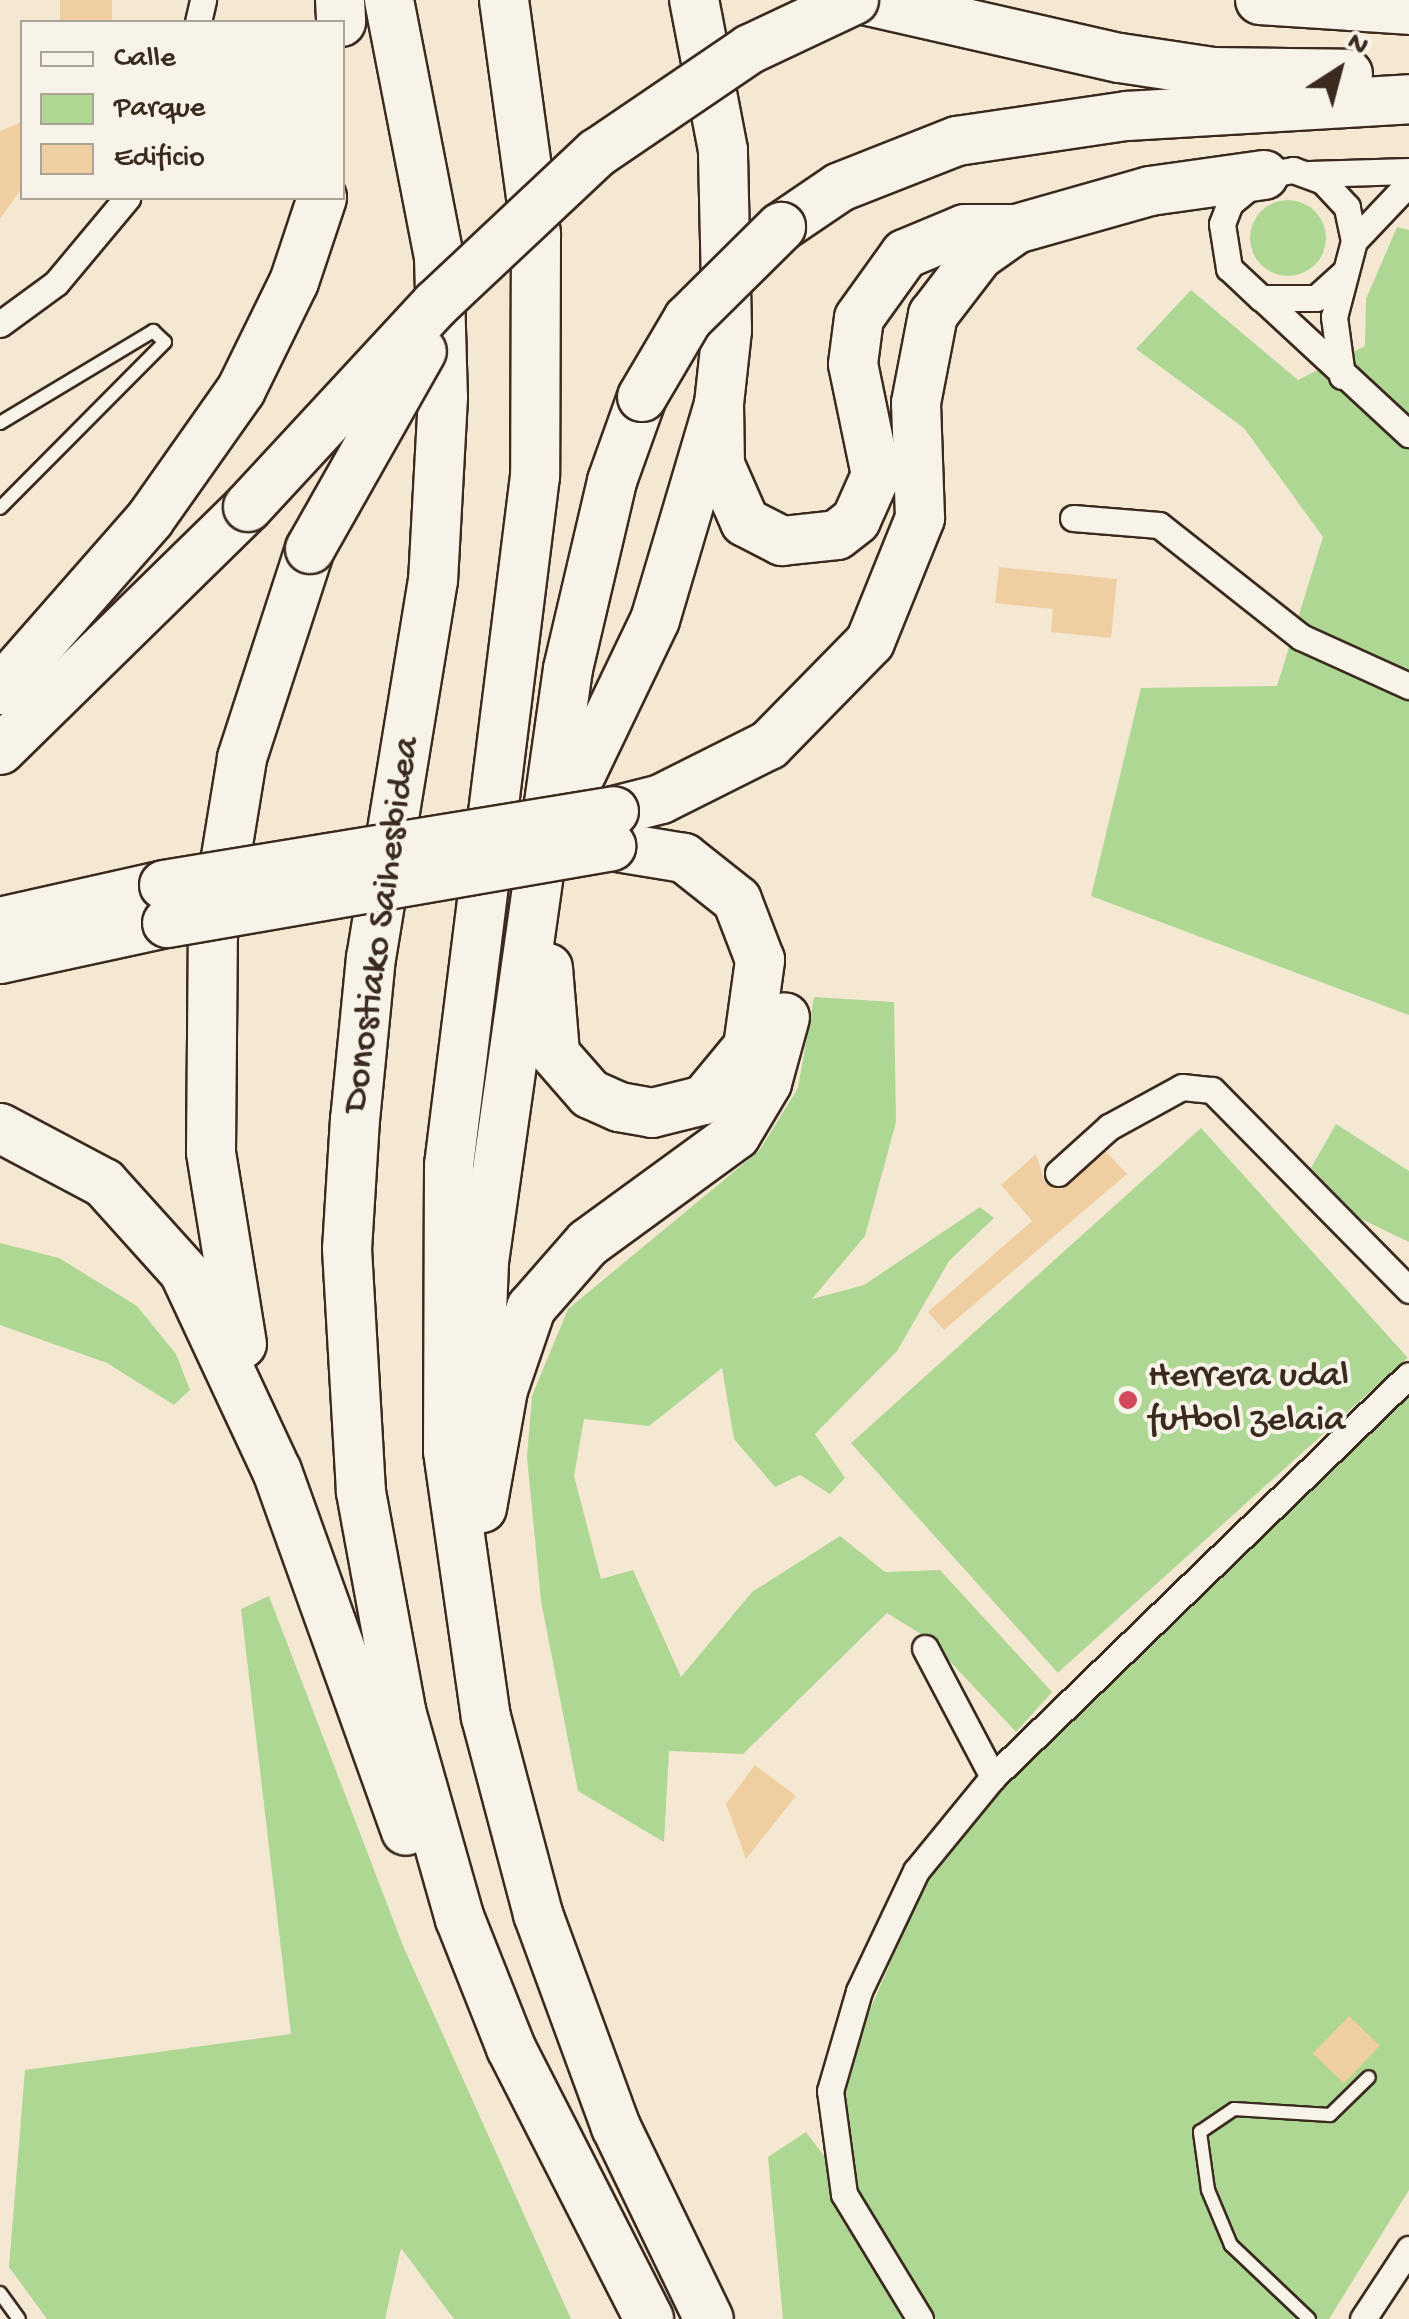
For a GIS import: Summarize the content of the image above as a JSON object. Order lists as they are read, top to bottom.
{
  "streets": {
    "highway": ["Donostiako Saihesbidea"]
  },
  "places": ["Herrera udal futbol zelaia"],
  "legend": ["Calle", "Parque", "Edificio"],
  "north": "top right"
}
